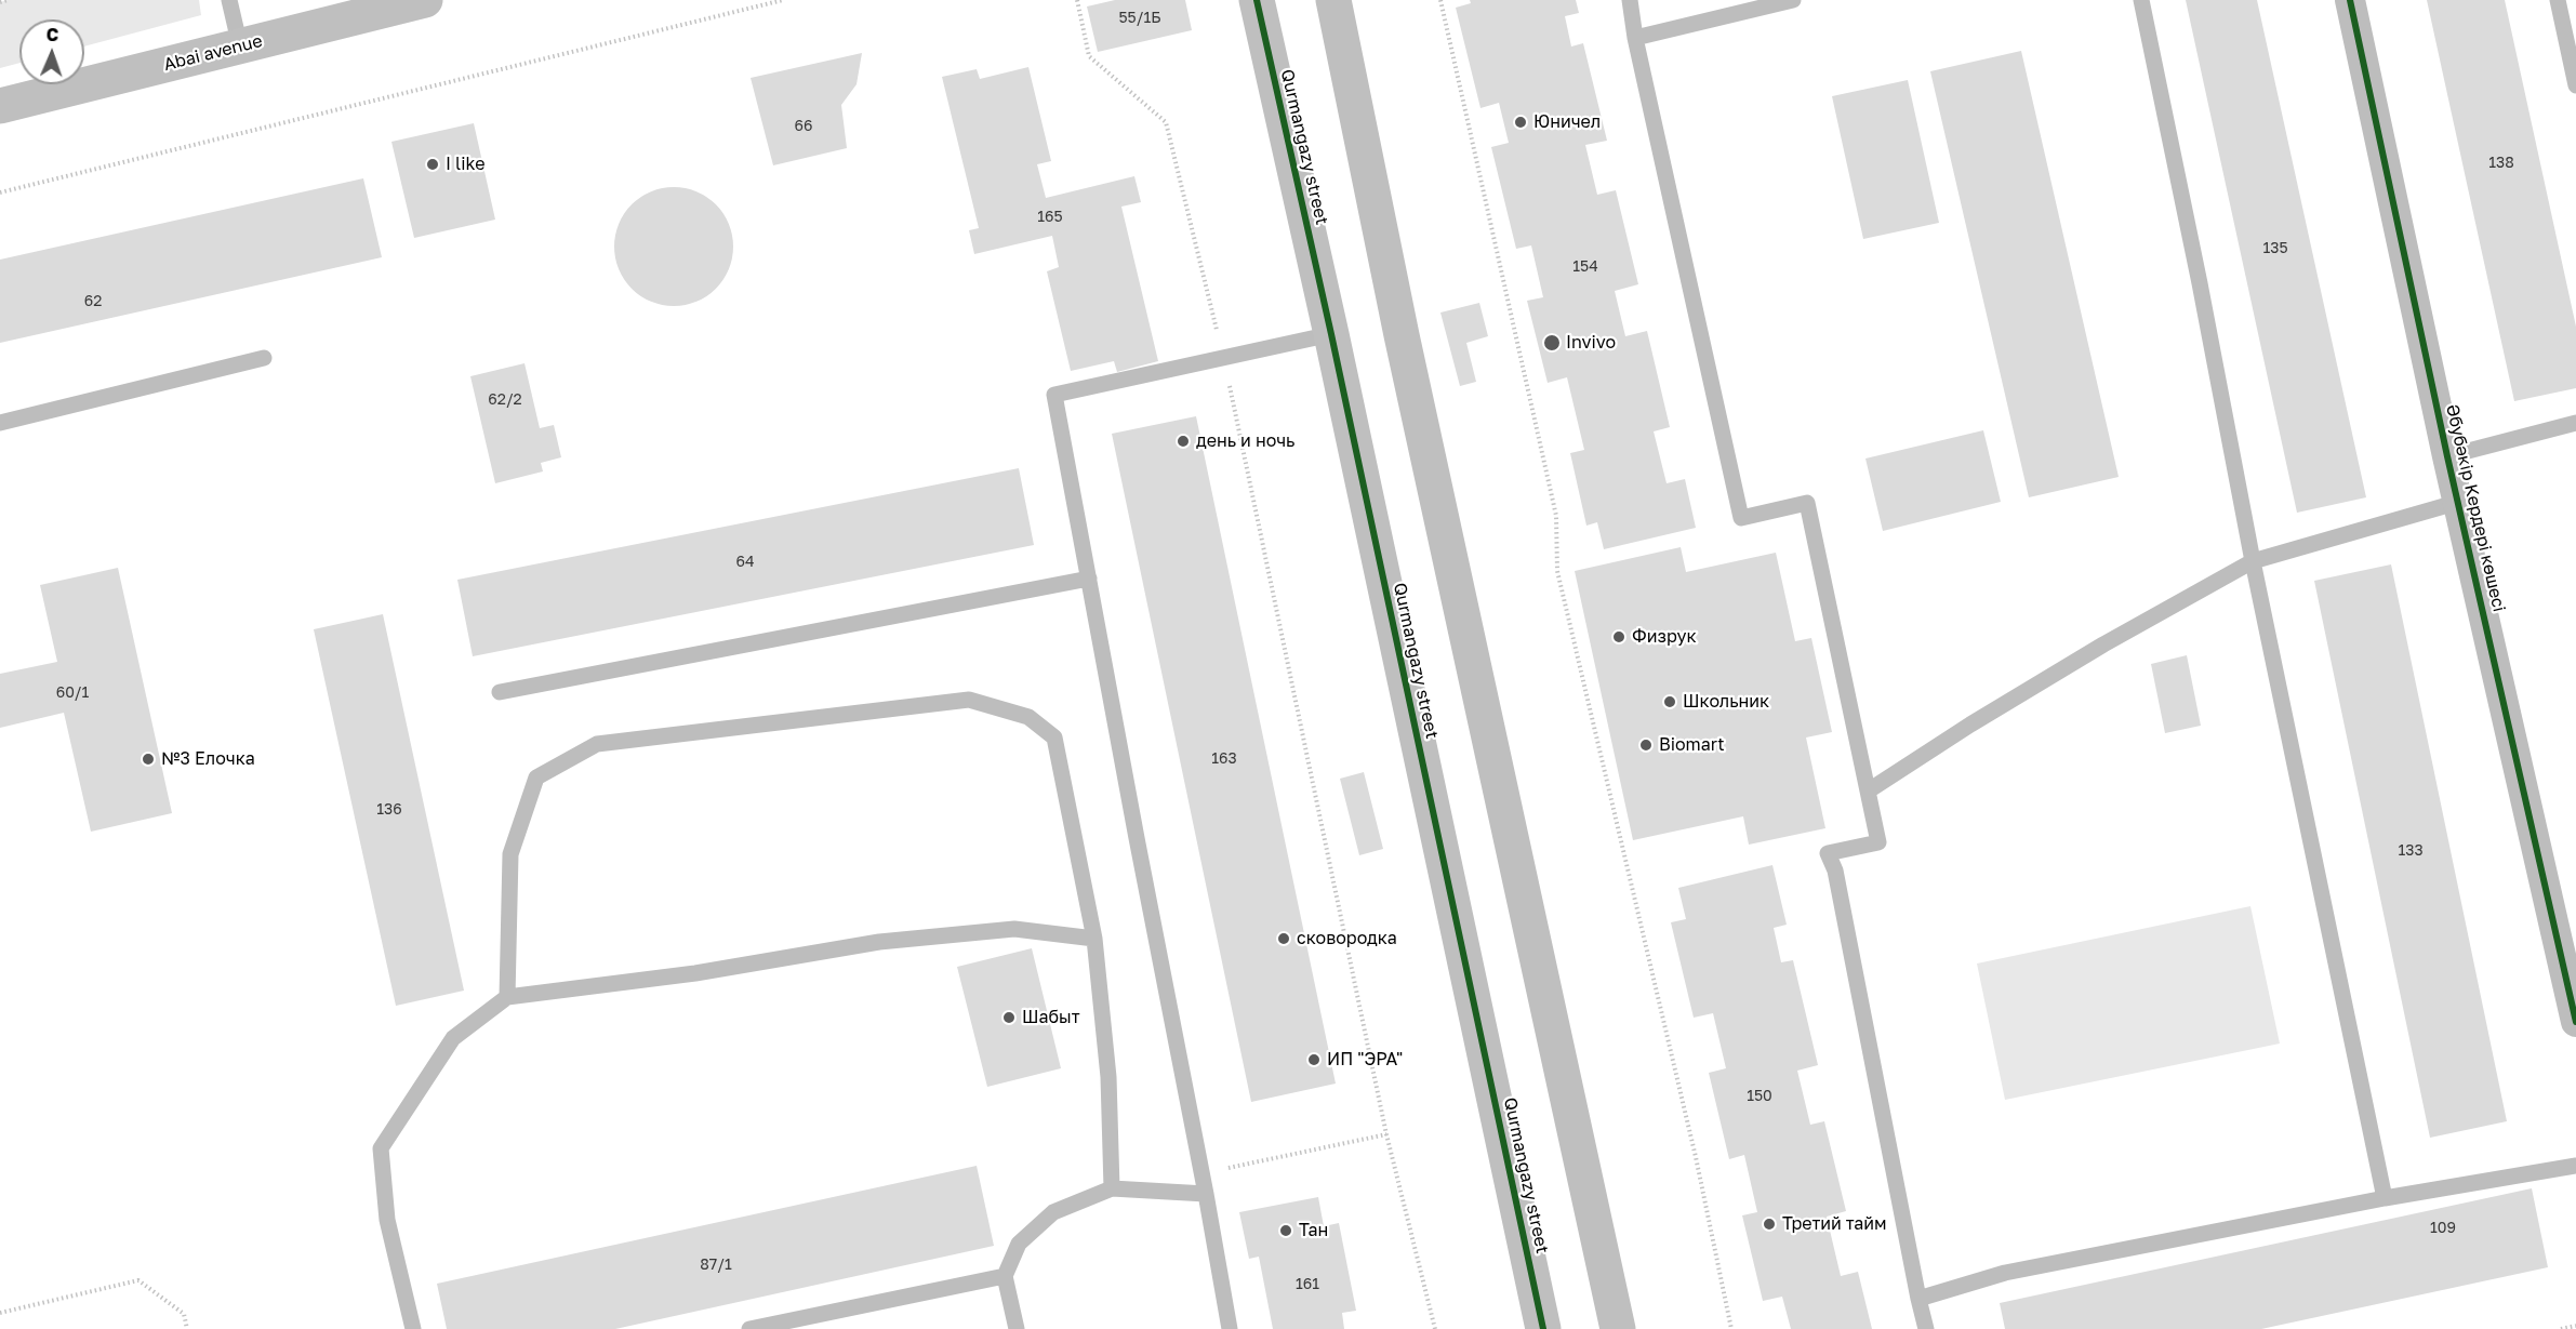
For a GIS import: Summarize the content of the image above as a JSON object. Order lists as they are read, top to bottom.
{
  "streets": {
    "street": ["Abai avenue", "Qurmangazy street", "Әбубәкір Кердері көшесі"]
  },
  "places": [
    "Юничел",
    "I like",
    "Invivo",
    "день и ночь",
    "Физрук",
    "Школьник",
    "Biomart",
    "№3 Елочка",
    "сковородка",
    "Шабыт",
    "ИП \"ЭРА\"",
    "Третий тайм",
    "Тан"
  ],
  "house_numbers": [
    "55/1Б",
    "66",
    "138",
    "165",
    "135",
    "154",
    "62",
    "62/2",
    "64",
    "60/1",
    "163",
    "136",
    "133",
    "150",
    "109",
    "87/1",
    "161"
  ],
  "north": "top"
}
